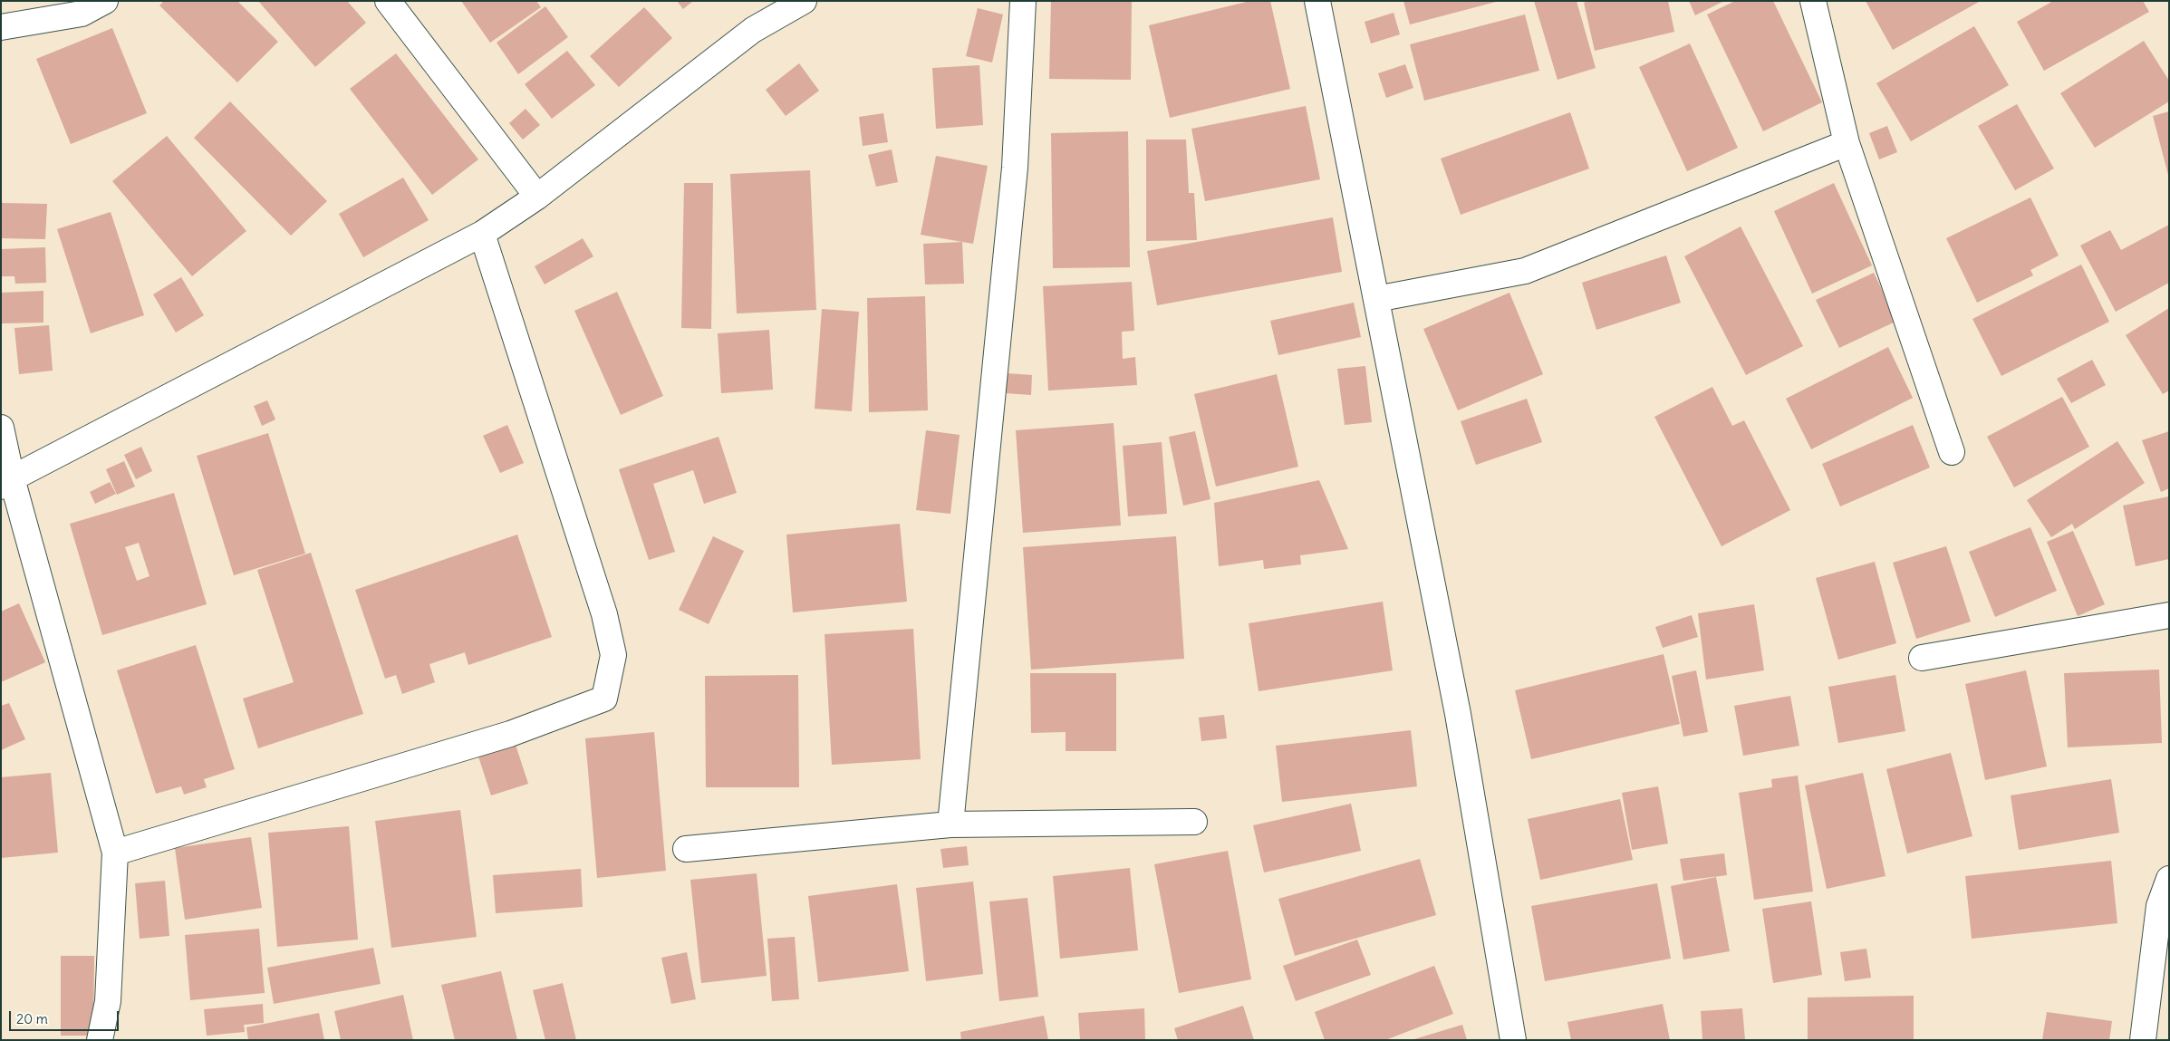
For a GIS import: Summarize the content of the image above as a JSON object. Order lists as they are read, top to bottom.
{
  "scale_bar": "20 m"
}
